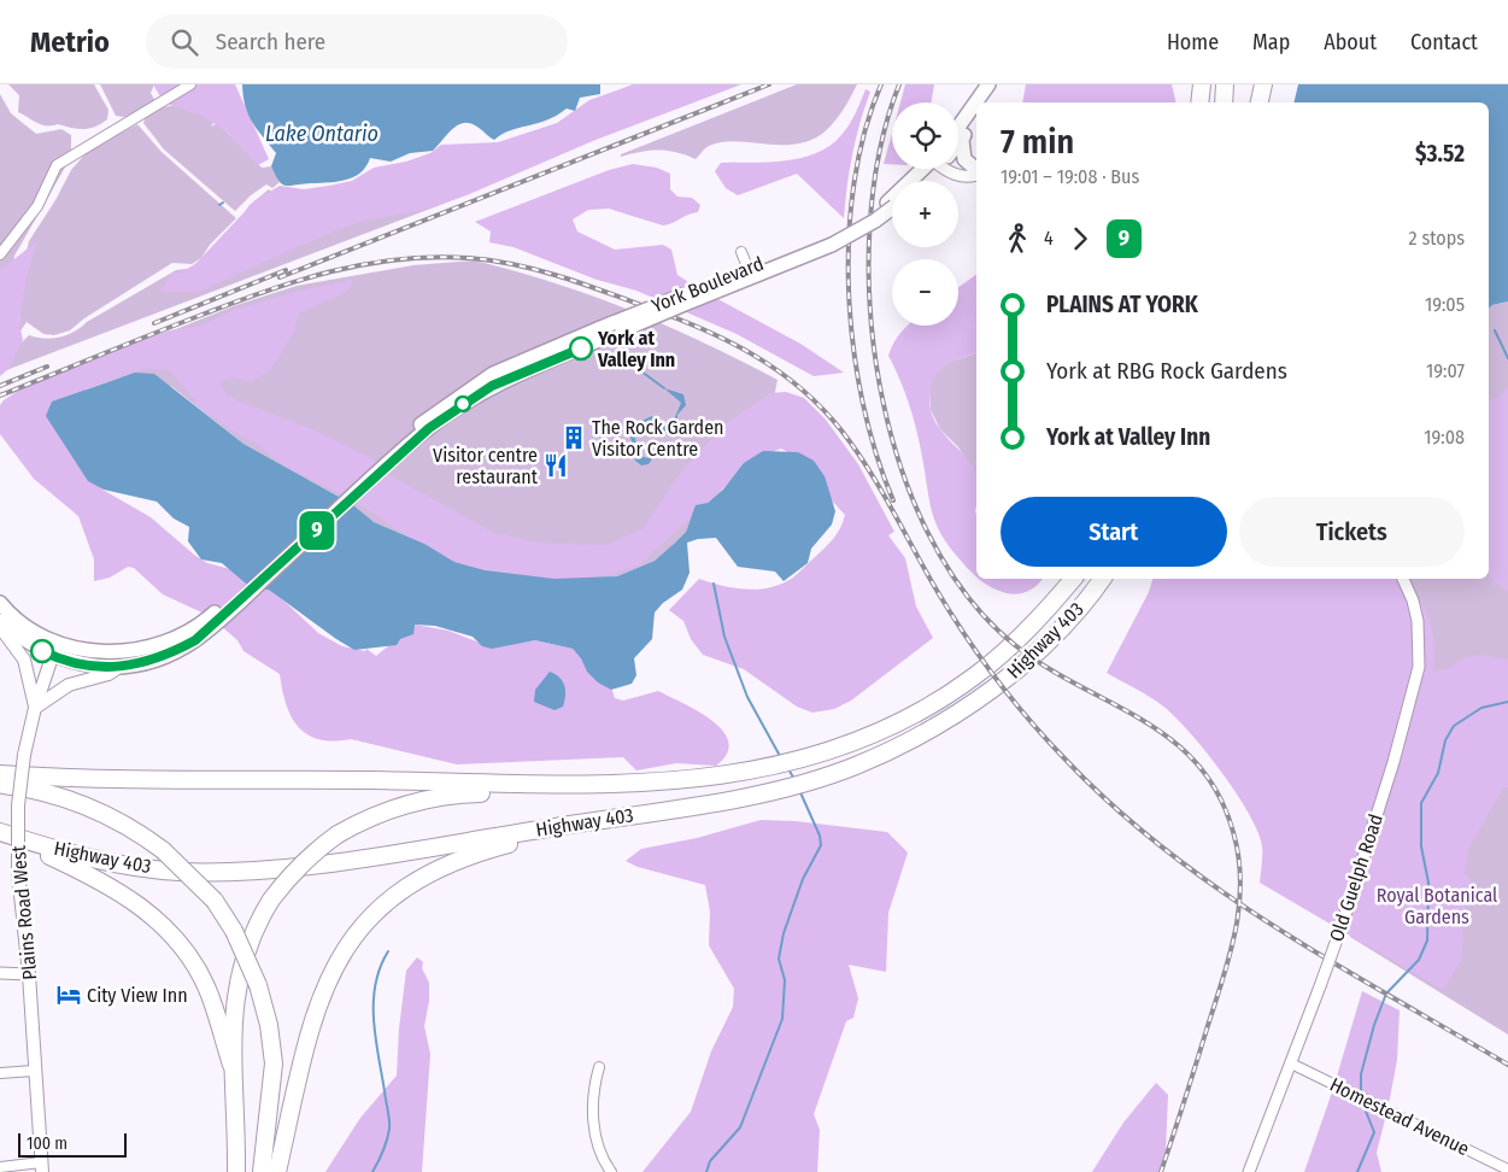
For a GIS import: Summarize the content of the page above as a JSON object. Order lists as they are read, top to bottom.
{
  "streets": {
    "highway": ["Highway 403"],
    "main road": ["York Boulevard", "Plains Road West"],
    "street": ["Old Guelph Road", "Homestead Avenue"]
  },
  "crossings": [
    ["York Boulevard", "Plains Road West"],
    ["Old Guelph Road", "Homestead Avenue"]
  ],
  "water": ["Lake Ontario"],
  "parks": ["Royal Botanical Gardens"],
  "places": {
    "other": ["York at Valley Inn"],
    "building": ["The Rock Garden Visitor Centre"],
    "restaurant": ["Visitor centre restaurant"],
    "hotel": ["City View Inn"]
  },
  "lines": ["bus line 9"],
  "scale_bar": "100 m",
  "page": {
    "header": "Metrio",
    "search": "Search here",
    "nav": [
      "Home",
      "Map",
      "About",
      "Contact"
    ],
    "on_map": "9",
    "map_buttons": ["+", "−"],
    "heading": ["7 min", "19:01 – 19:08 · Bus", "$3.52"],
    "legs": ["4", "9", "2 stops"],
    "list": [
      {
        "name": "PLAINS AT YORK",
        "value": "19:05"
      },
      {
        "name": "York at RBG Rock Gardens",
        "value": "19:07"
      },
      {
        "name": "York at Valley Inn",
        "value": "19:08"
      }
    ],
    "buttons": ["Start", "Tickets"],
    "scale": "100 m"
  }
}
